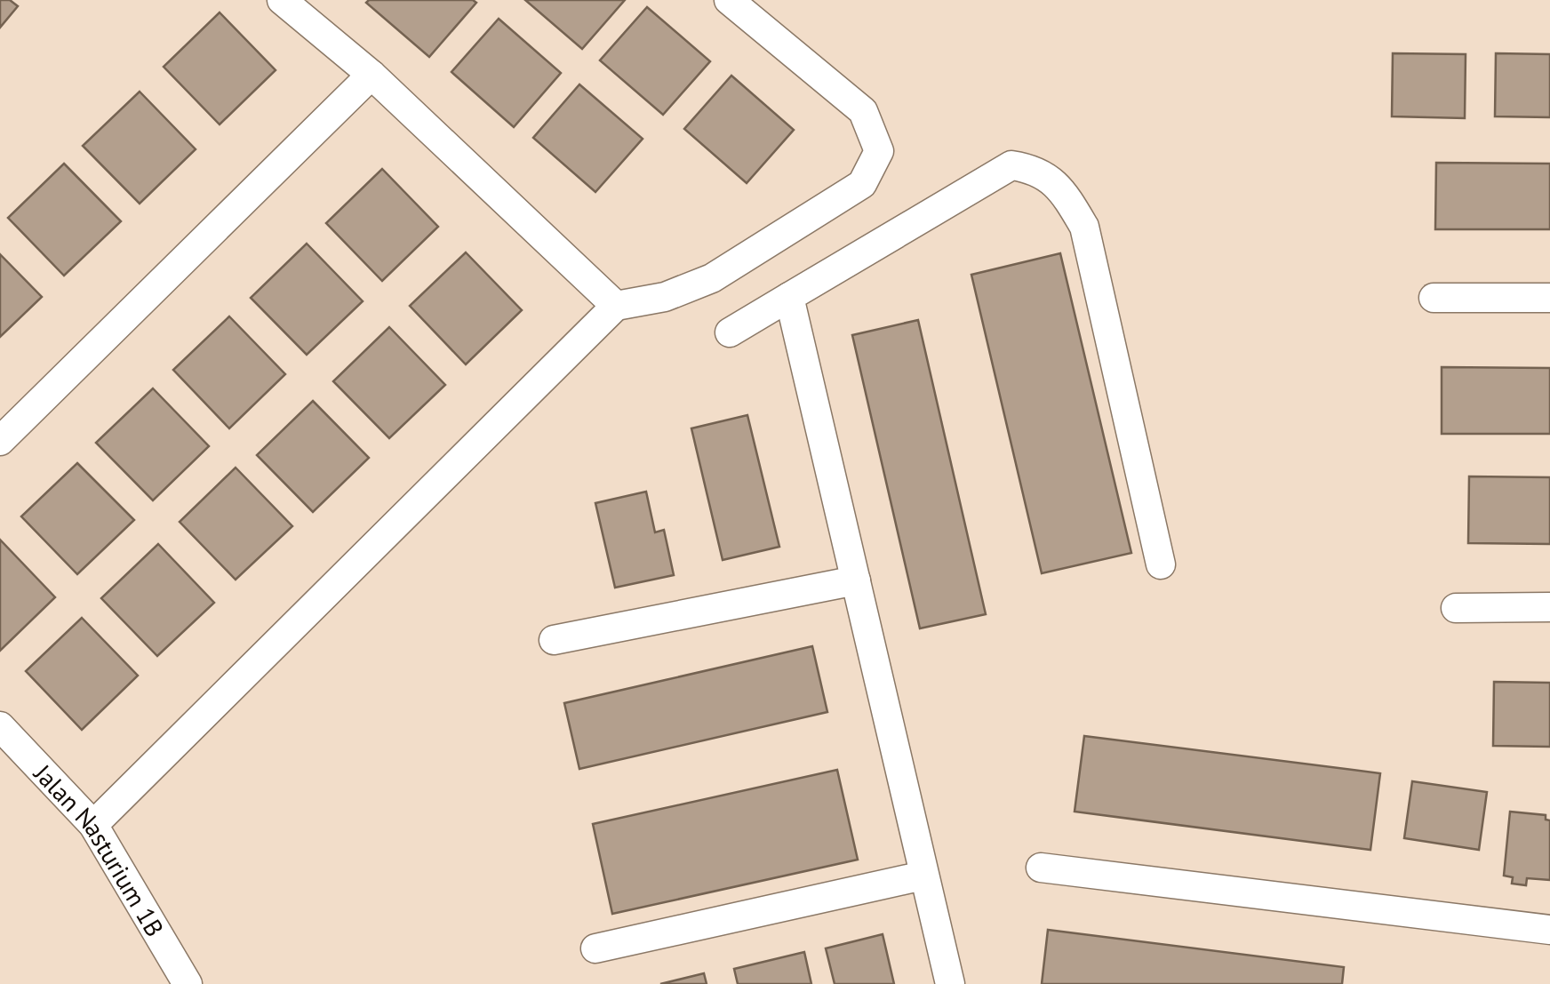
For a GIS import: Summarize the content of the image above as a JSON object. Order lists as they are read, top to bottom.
{
  "streets": {
    "street": ["Jalan Nasturium 1B"]
  }
}
